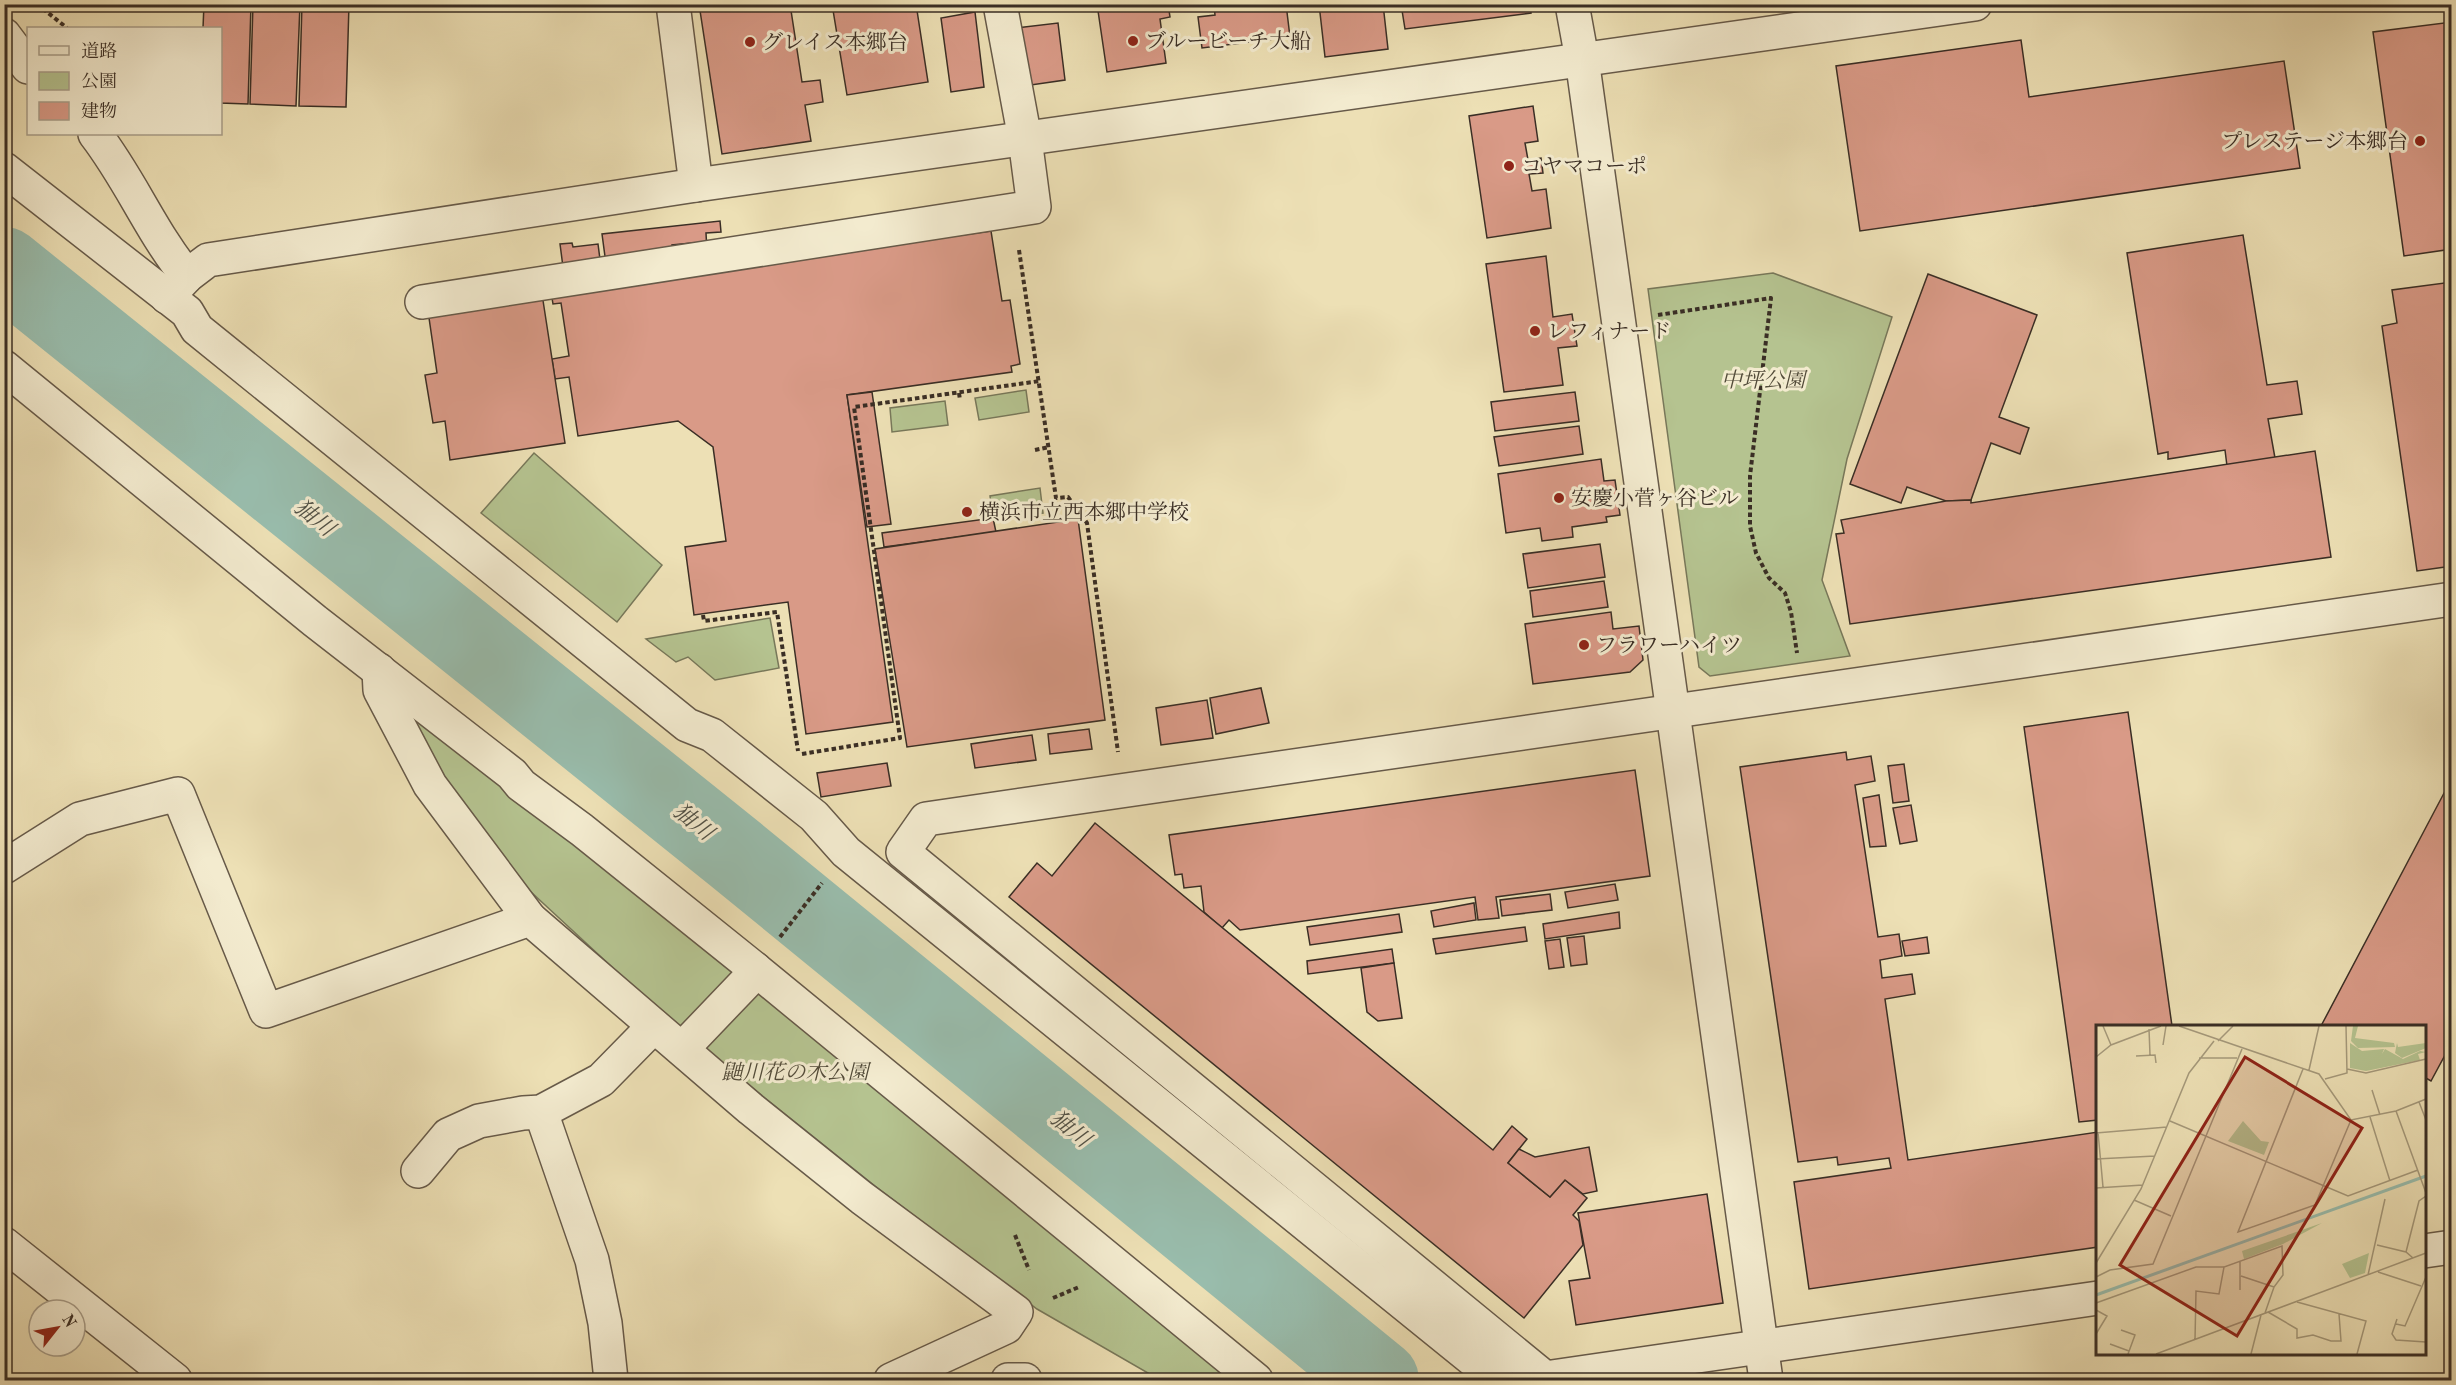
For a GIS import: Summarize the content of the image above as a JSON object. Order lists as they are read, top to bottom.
{
  "water": ["㹨川"],
  "parks": ["中坪公園", "鼬川花の木公園"],
  "places": [
    "ブルービーチ大船",
    "グレイス本郷台",
    "プレステージ本郷台",
    "コヤマコーポ",
    "レフィナード",
    "安慶小菅ヶ谷ビル",
    "横浜市立西本郷中学校",
    "フラワーハイツ"
  ],
  "legend": ["道路", "公園", "建物"],
  "north": "top right"
}
